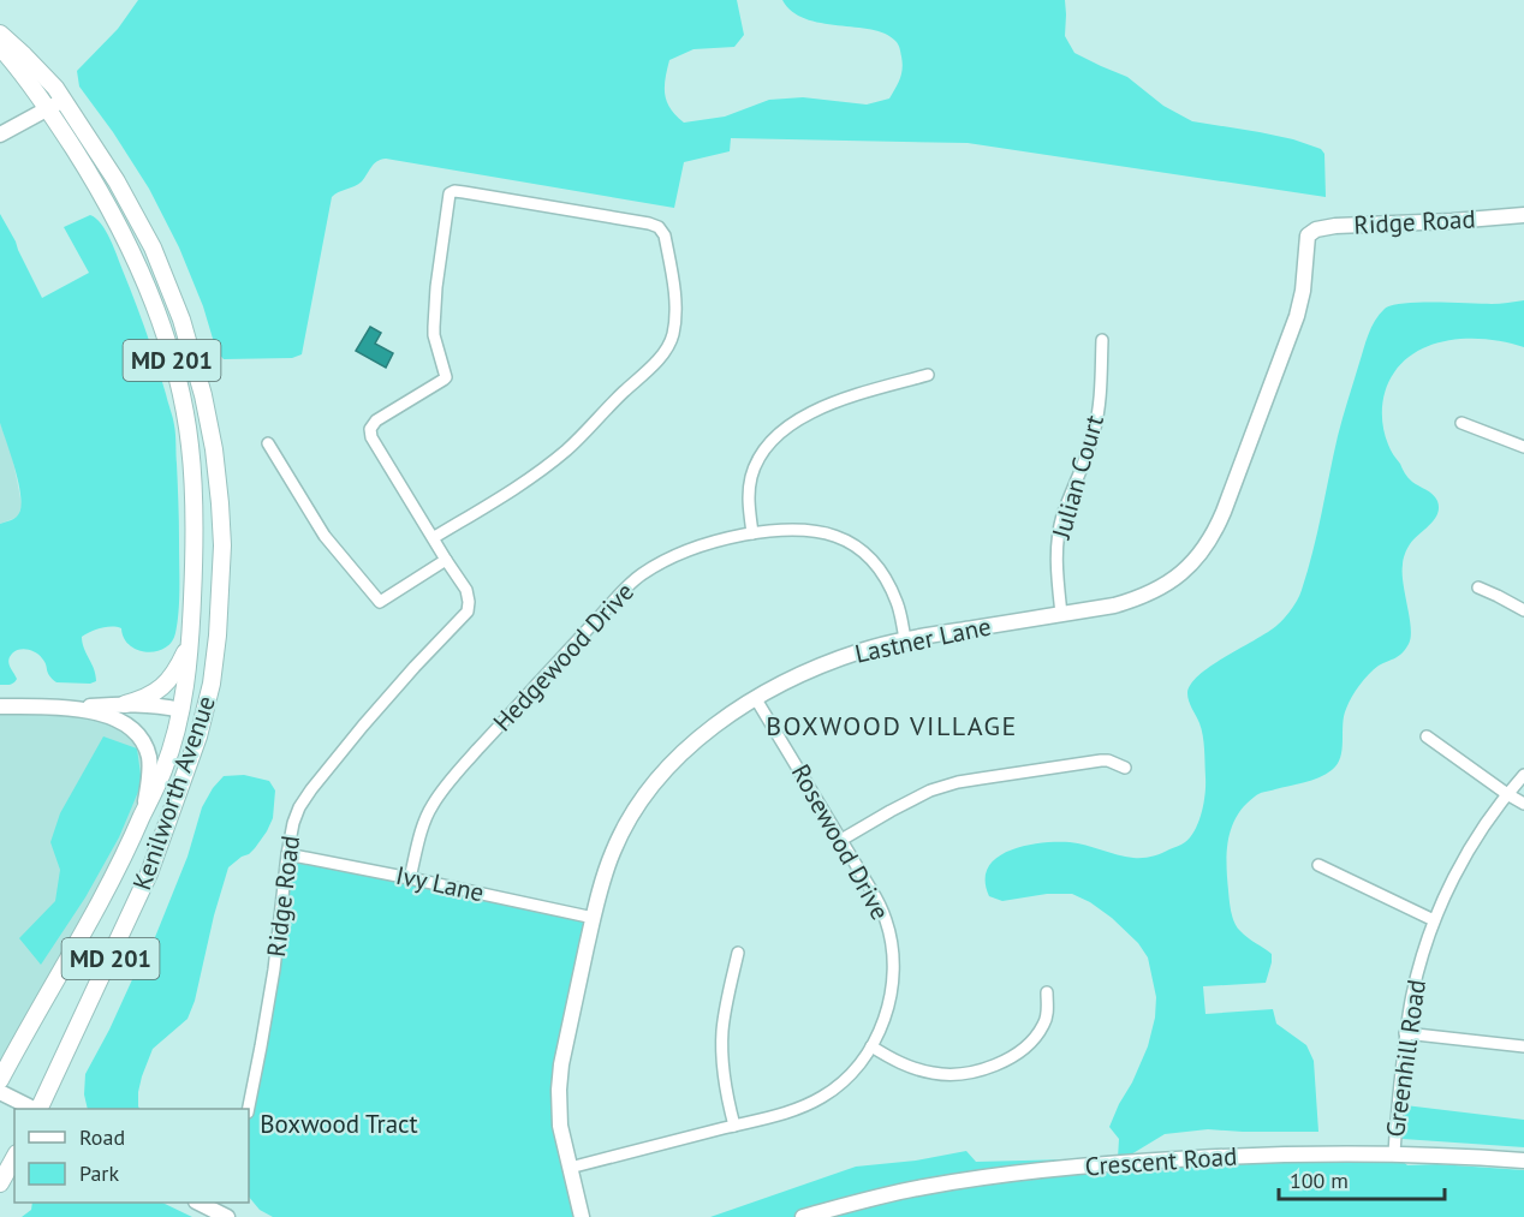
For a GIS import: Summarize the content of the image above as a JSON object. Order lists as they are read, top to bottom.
{
  "streets": {
    "main road": ["MD 201", "Kenilworth Avenue"],
    "street": [
      "Ridge Road",
      "Julian Court",
      "Lastner Lane",
      "Hedgewood Drive",
      "Rosewood Drive",
      "Ivy Lane",
      "Greenhill Road",
      "Crescent Road"
    ]
  },
  "crossings": [
    ["Ridge Road", "Lastner Lane"],
    ["Ridge Road", "Ivy Lane"],
    ["MD 201", "Kenilworth Avenue"],
    ["Julian Court", "Lastner Lane"],
    ["Lastner Lane", "Hedgewood Drive"],
    ["Lastner Lane", "Rosewood Drive"],
    ["Lastner Lane", "Ivy Lane"],
    ["Hedgewood Drive", "Ivy Lane"],
    ["Greenhill Road", "Crescent Road"]
  ],
  "districts": ["BOXWOOD VILLAGE"],
  "parks": ["Boxwood Tract"],
  "legend": ["Road", "Park"],
  "scale_bar": "100 m"
}
